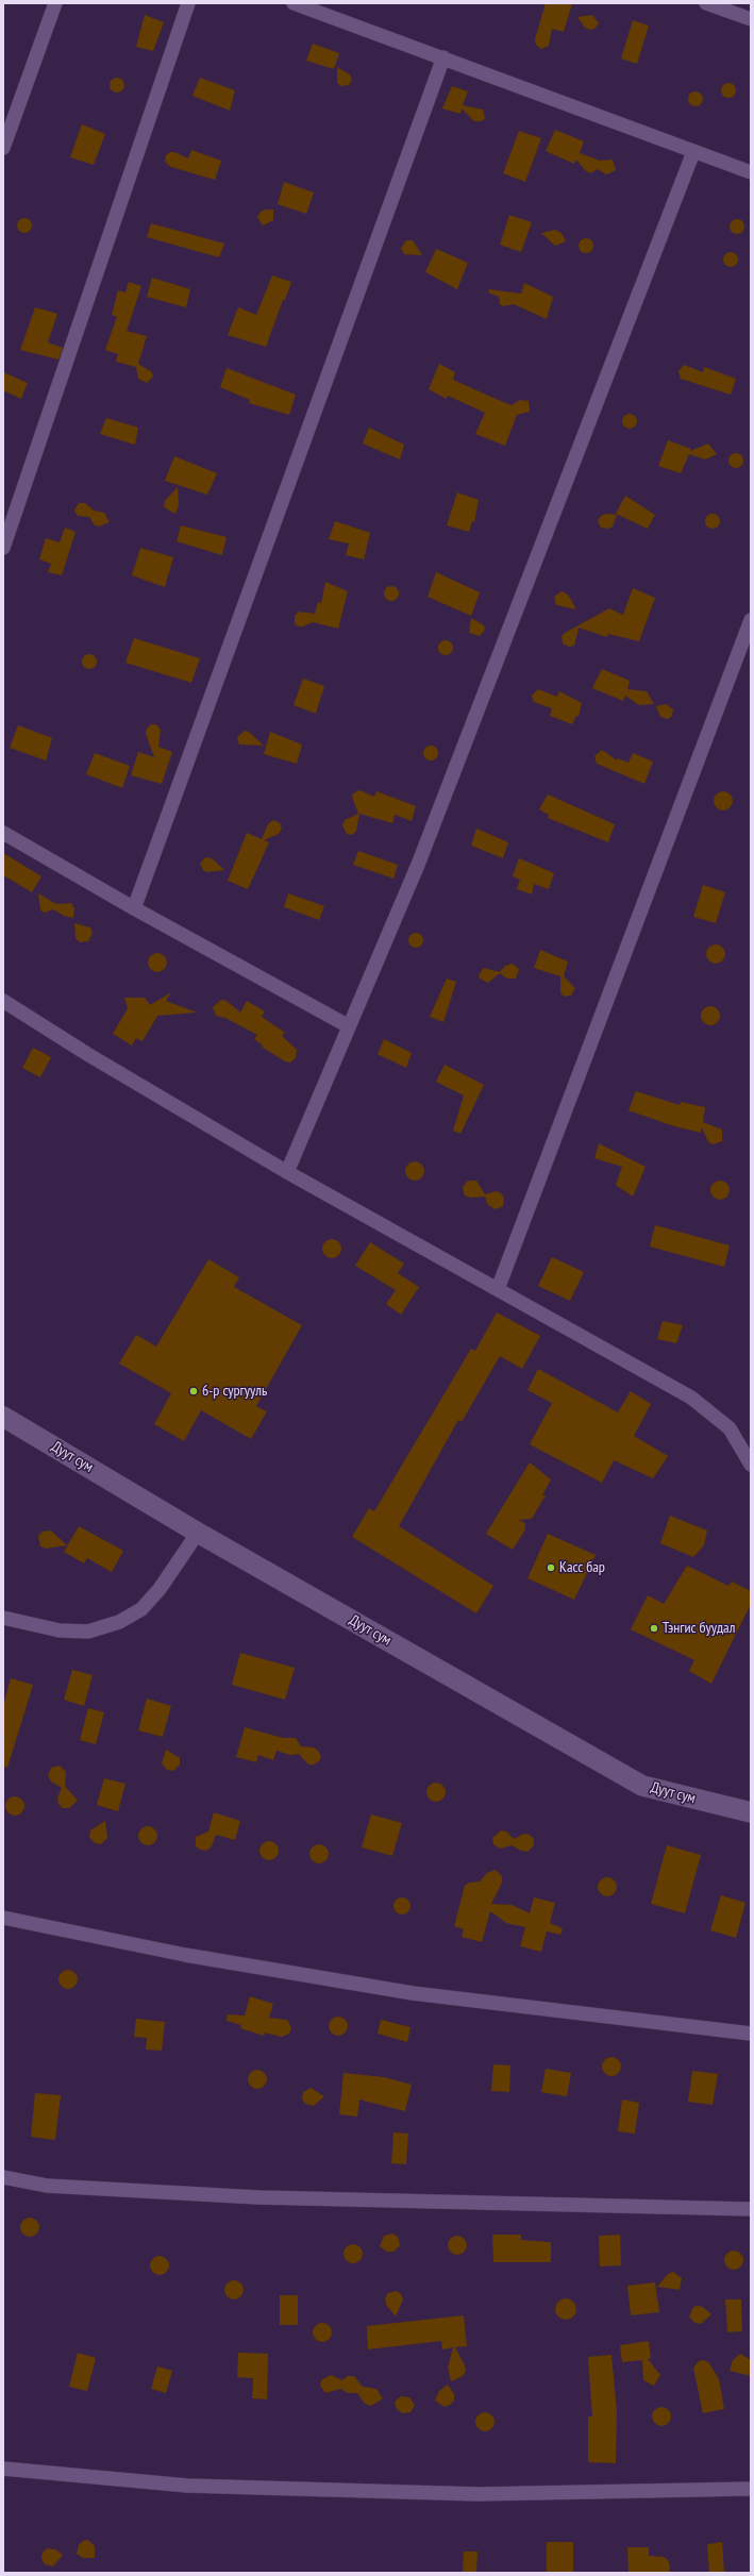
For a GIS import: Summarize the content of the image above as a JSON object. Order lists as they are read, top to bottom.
{
  "streets": {
    "main road": ["Дуут сум"]
  },
  "places": ["6-р сургууль", "Касс бар", "Тэнгис буудал"]
}
